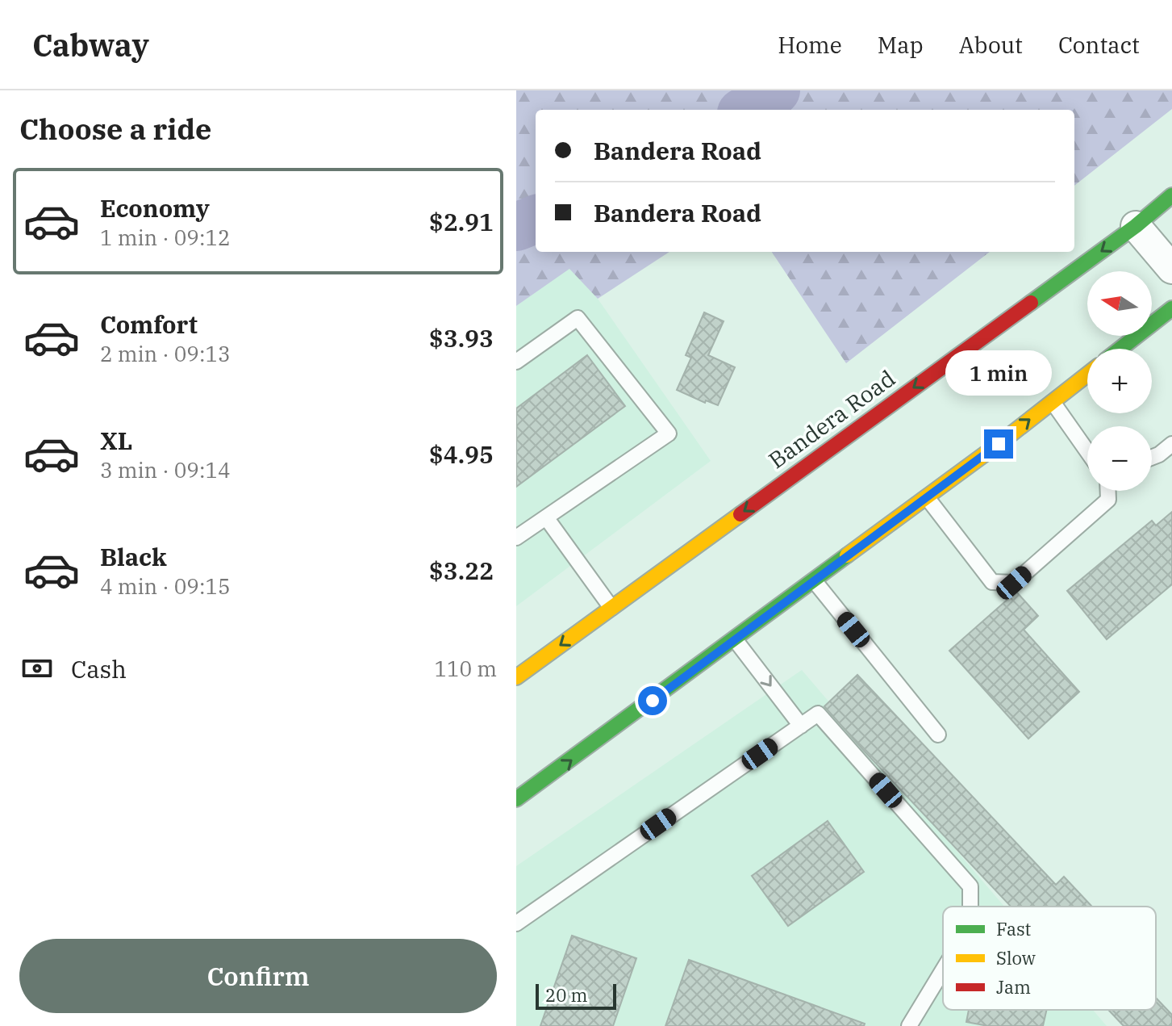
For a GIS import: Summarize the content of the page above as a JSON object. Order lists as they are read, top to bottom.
{
  "streets": {
    "main road": ["Bandera Road"]
  },
  "legend": ["Fast", "Slow", "Jam"],
  "scale_bar": "20 m",
  "north": "left",
  "page": {
    "header": "Cabway",
    "nav": [
      "Home",
      "Map",
      "About",
      "Contact"
    ],
    "heading": "Choose a ride",
    "banner": ["Bandera Road", "Bandera Road"],
    "list": [
      {
        "name": "Economy",
        "note": "1 min · 09:12",
        "value": "$2.91"
      },
      {
        "name": "Comfort",
        "note": "2 min · 09:13",
        "value": "$3.93"
      },
      {
        "name": "XL",
        "note": "3 min · 09:14",
        "value": "$4.95"
      },
      {
        "name": "Black",
        "note": "4 min · 09:15",
        "value": "$3.22"
      }
    ],
    "map_buttons": ["+", "−"],
    "bubble": "1 min",
    "pay": ["Cash", "110 m"],
    "buttons": "Confirm",
    "scale": "20 m"
  }
}
